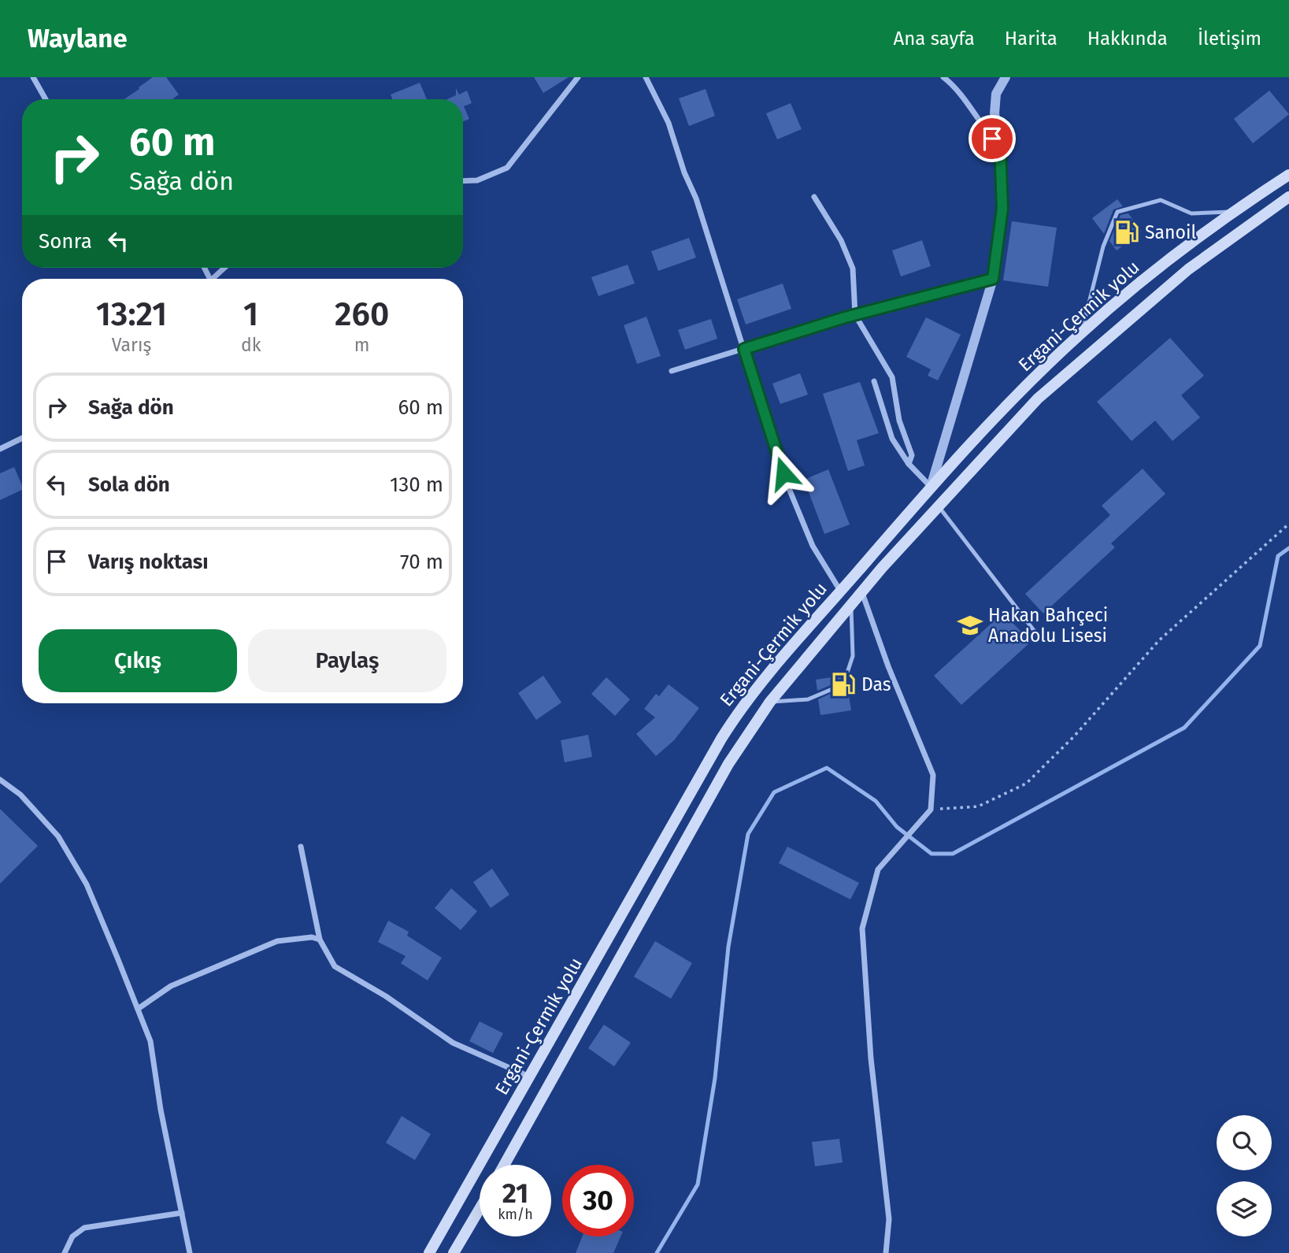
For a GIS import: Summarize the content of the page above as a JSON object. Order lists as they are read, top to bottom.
{
  "streets": {
    "main road": ["Ergani-Çermik yolu"]
  },
  "places": {
    "fuel station": ["Sanoil", "Das"],
    "school or university": ["Hakan Bahçeci Anadolu Lisesi"]
  },
  "page": {
    "header": "Waylane",
    "nav": [
      "Ana sayfa",
      "Harita",
      "Hakkında",
      "İletişim"
    ],
    "turn": ["60 m", "Sağa dön"],
    "then": "Sonra",
    "eta": [
      "13:21",
      "Varış",
      "1",
      "dk",
      "260",
      "m"
    ],
    "list": [
      {
        "name": "Sağa dön",
        "value": "60 m"
      },
      {
        "name": "Sola dön",
        "value": "130 m"
      },
      {
        "name": "Varış noktası",
        "value": "70 m"
      }
    ],
    "buttons": ["Çıkış", "Paylaş"],
    "speed": "21 km/h",
    "limit": "30"
  }
}
